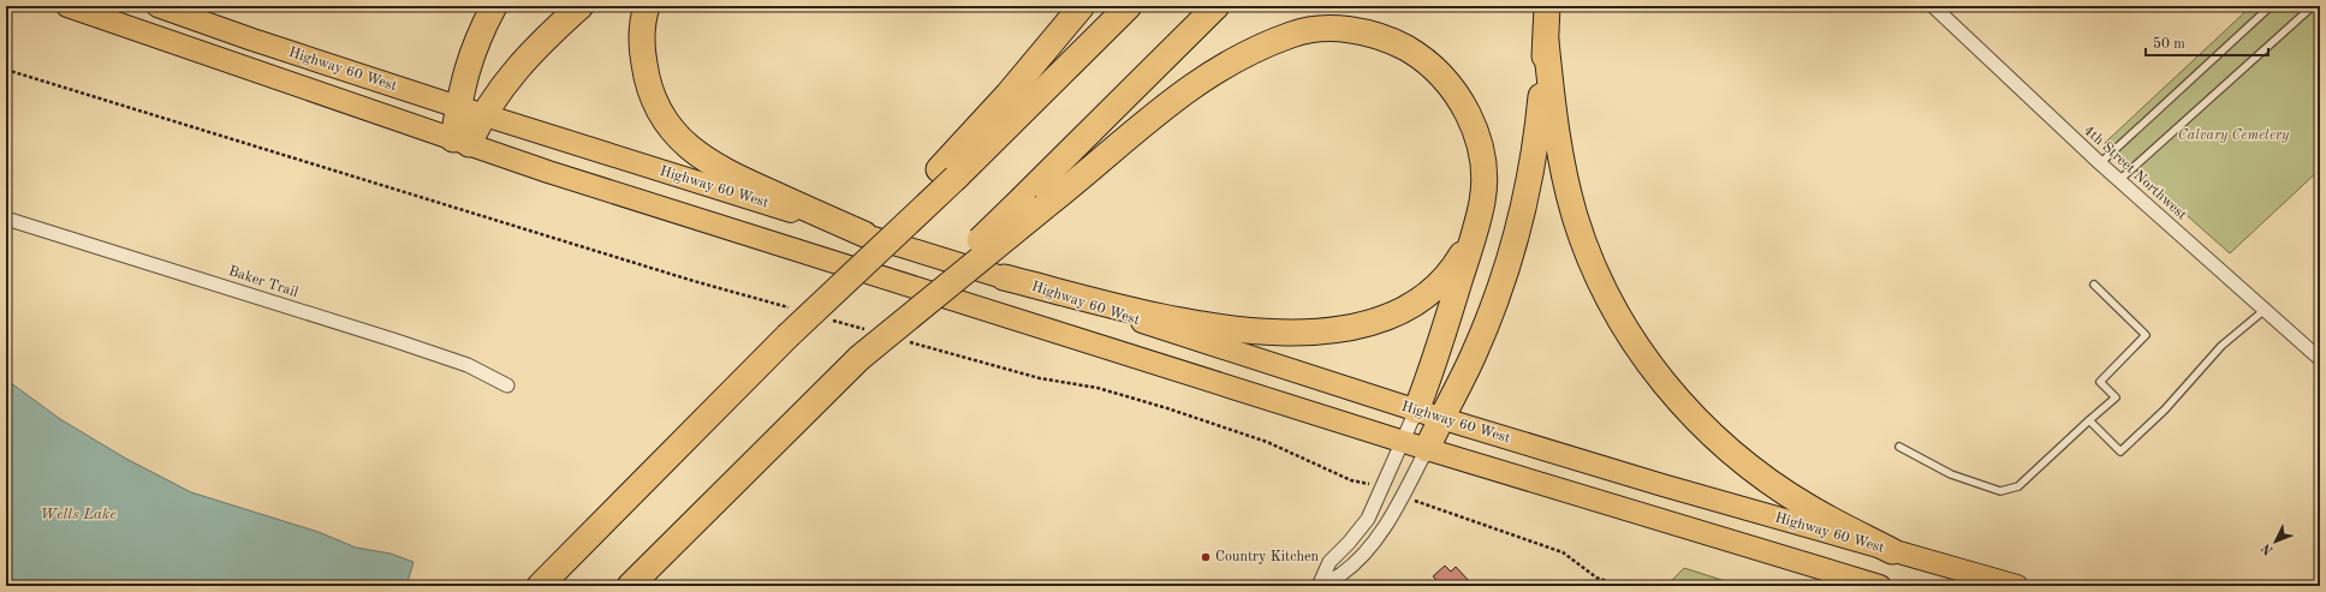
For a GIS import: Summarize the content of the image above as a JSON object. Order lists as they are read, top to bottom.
{
  "streets": {
    "main road": ["Highway 60 West"],
    "street": ["4th Street Northwest", "Baker Trail"]
  },
  "water": ["Wells Lake"],
  "parks": ["Calvary Cemetery"],
  "places": ["Country Kitchen"],
  "scale_bar": "50 m",
  "north": "bottom left"
}
